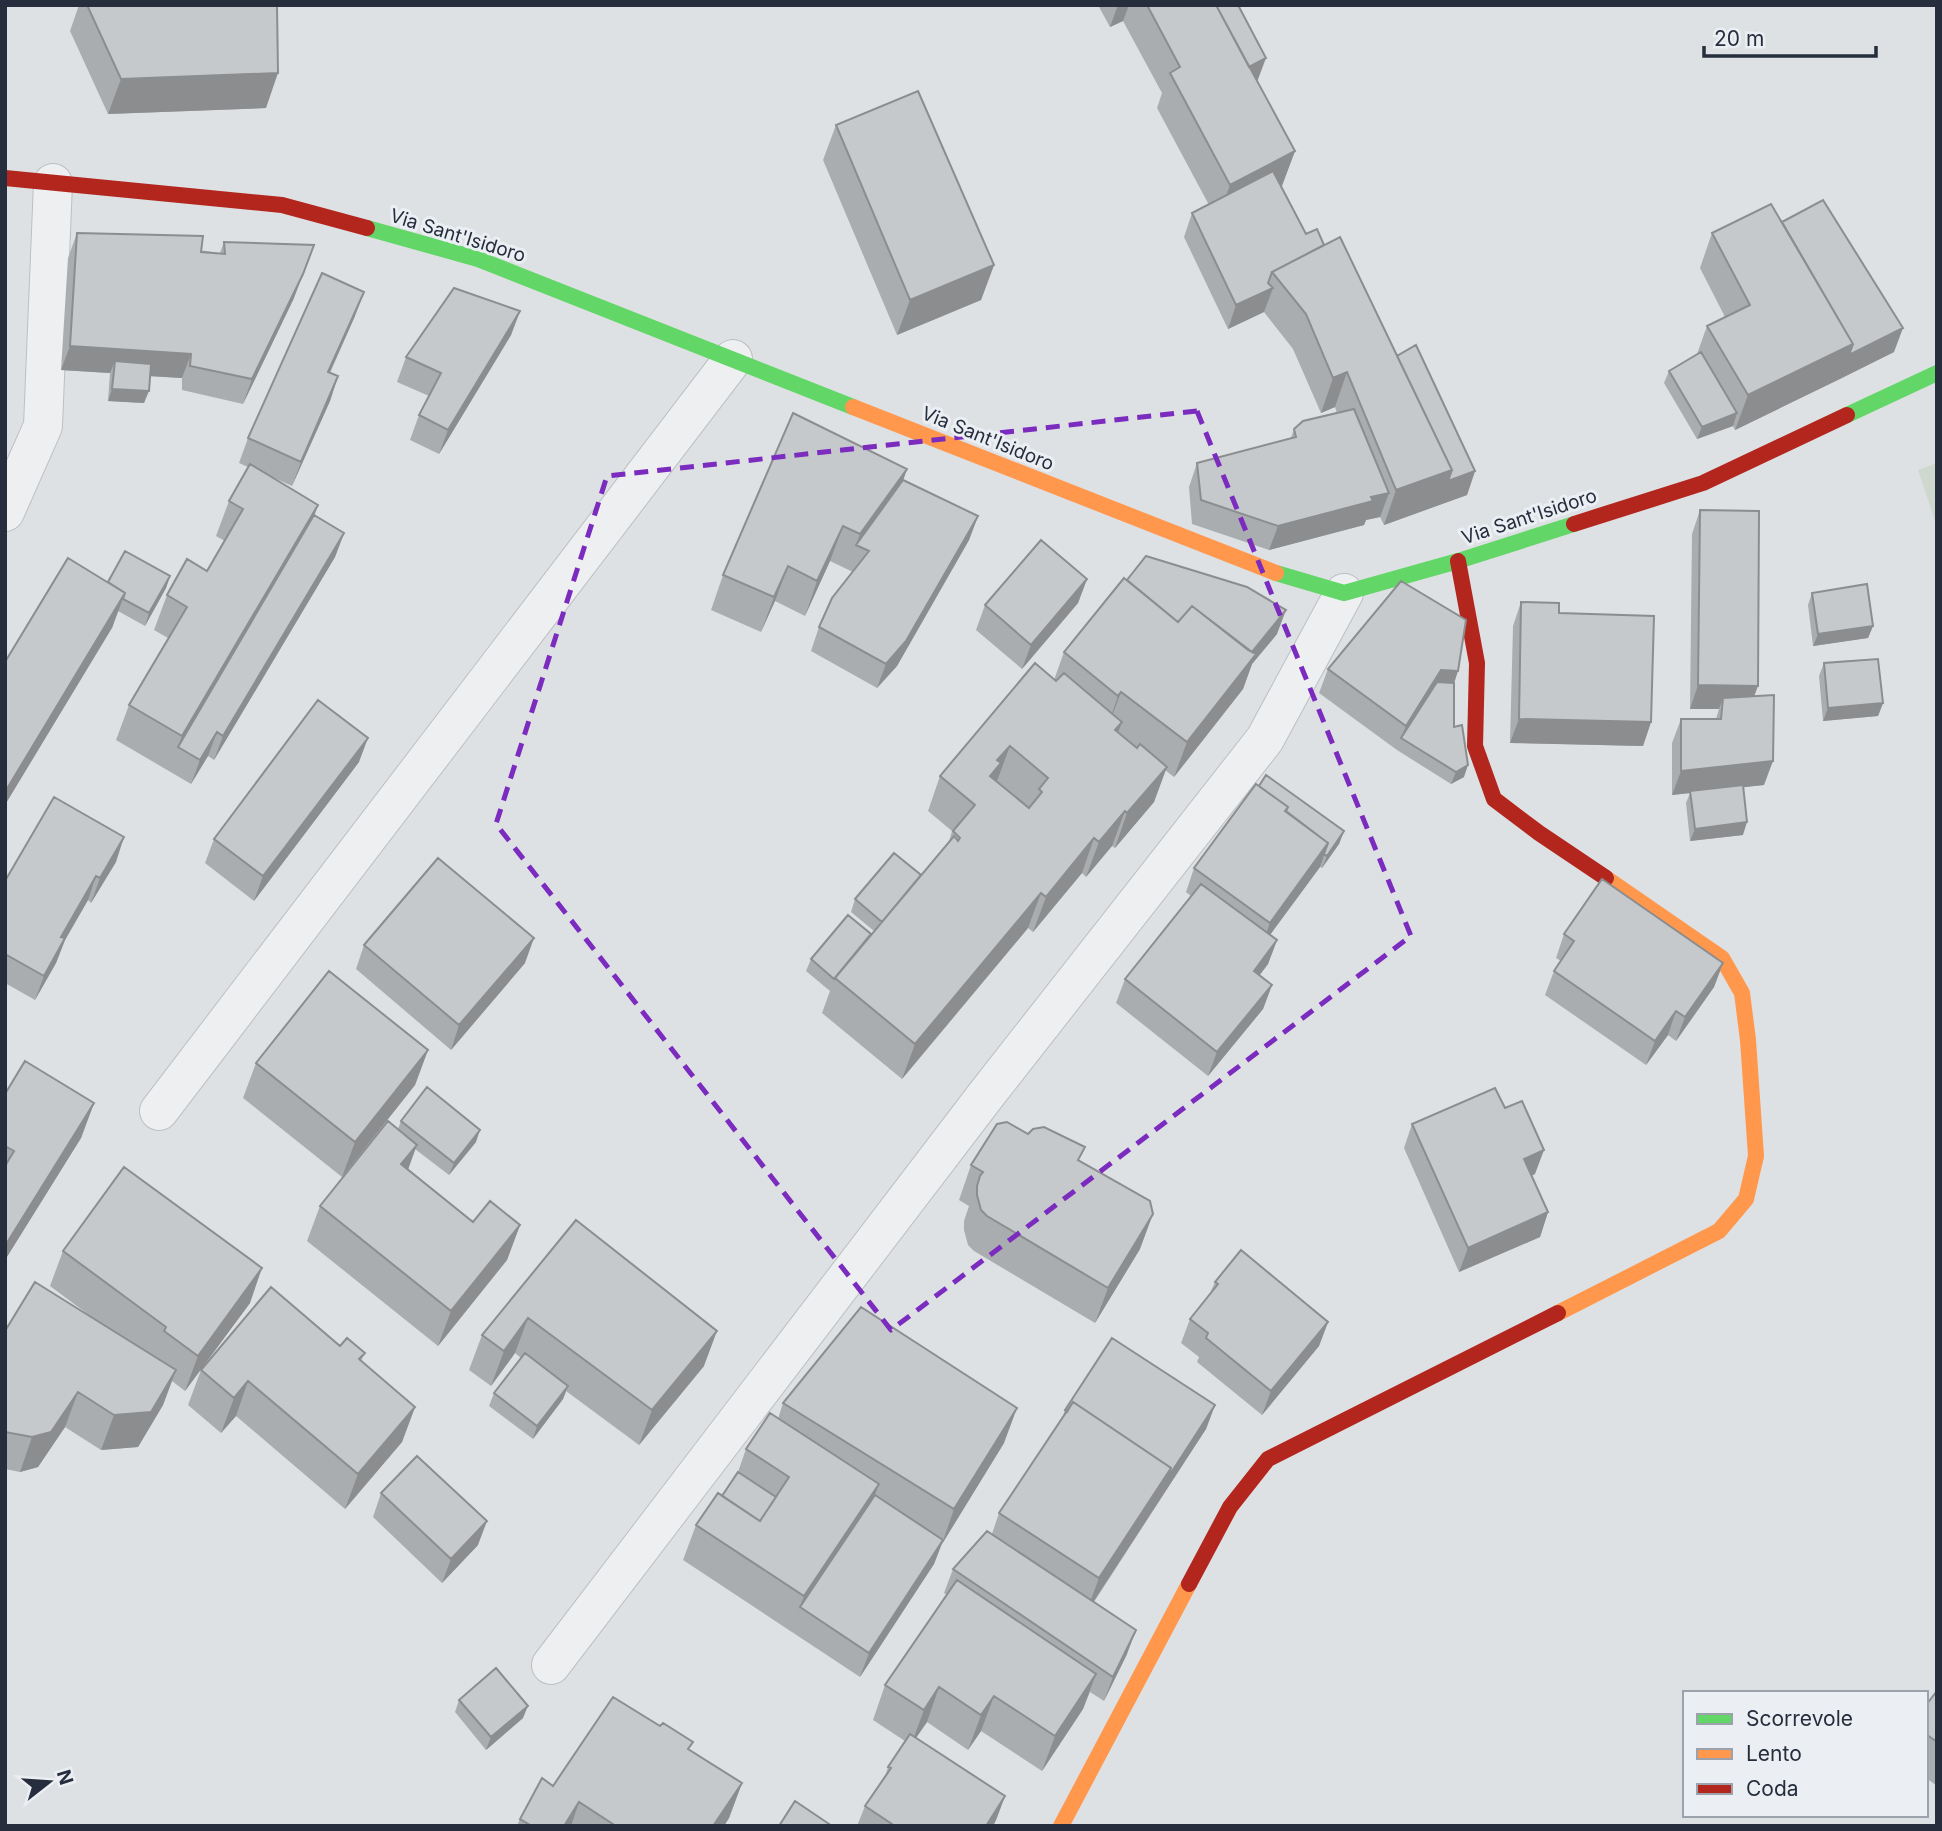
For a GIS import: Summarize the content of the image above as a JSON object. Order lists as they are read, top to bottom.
{
  "streets": {
    "street": ["Via Sant'Isidoro"]
  },
  "legend": ["Scorrevole", "Lento", "Coda"],
  "scale_bar": "20 m",
  "north": "right"
}
